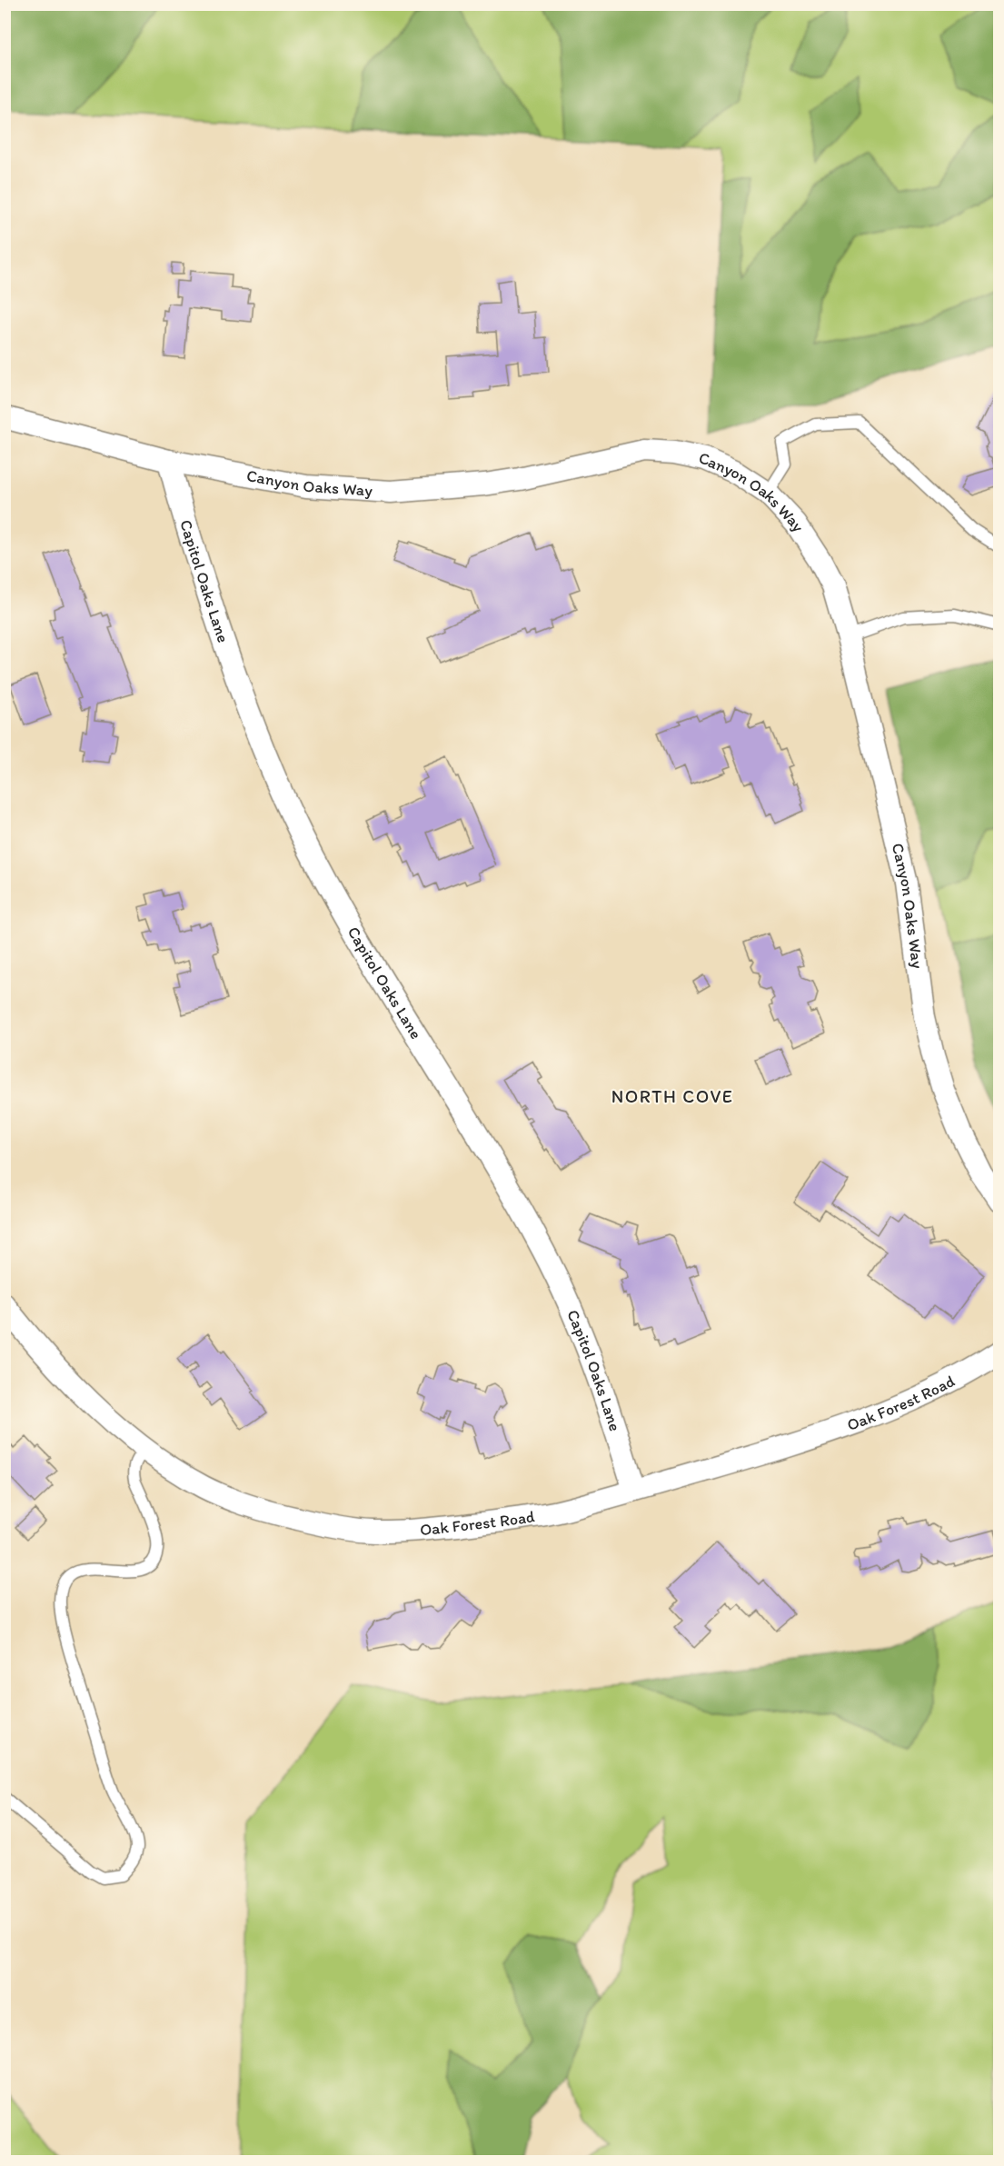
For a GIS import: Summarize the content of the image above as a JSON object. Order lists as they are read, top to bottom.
{
  "streets": {
    "street": ["Canyon Oaks Way", "Capitol Oaks Lane", "Oak Forest Road"]
  },
  "crossings": [
    ["Canyon Oaks Way", "Capitol Oaks Lane"],
    ["Capitol Oaks Lane", "Oak Forest Road"]
  ],
  "districts": ["NORTH COVE"]
}
